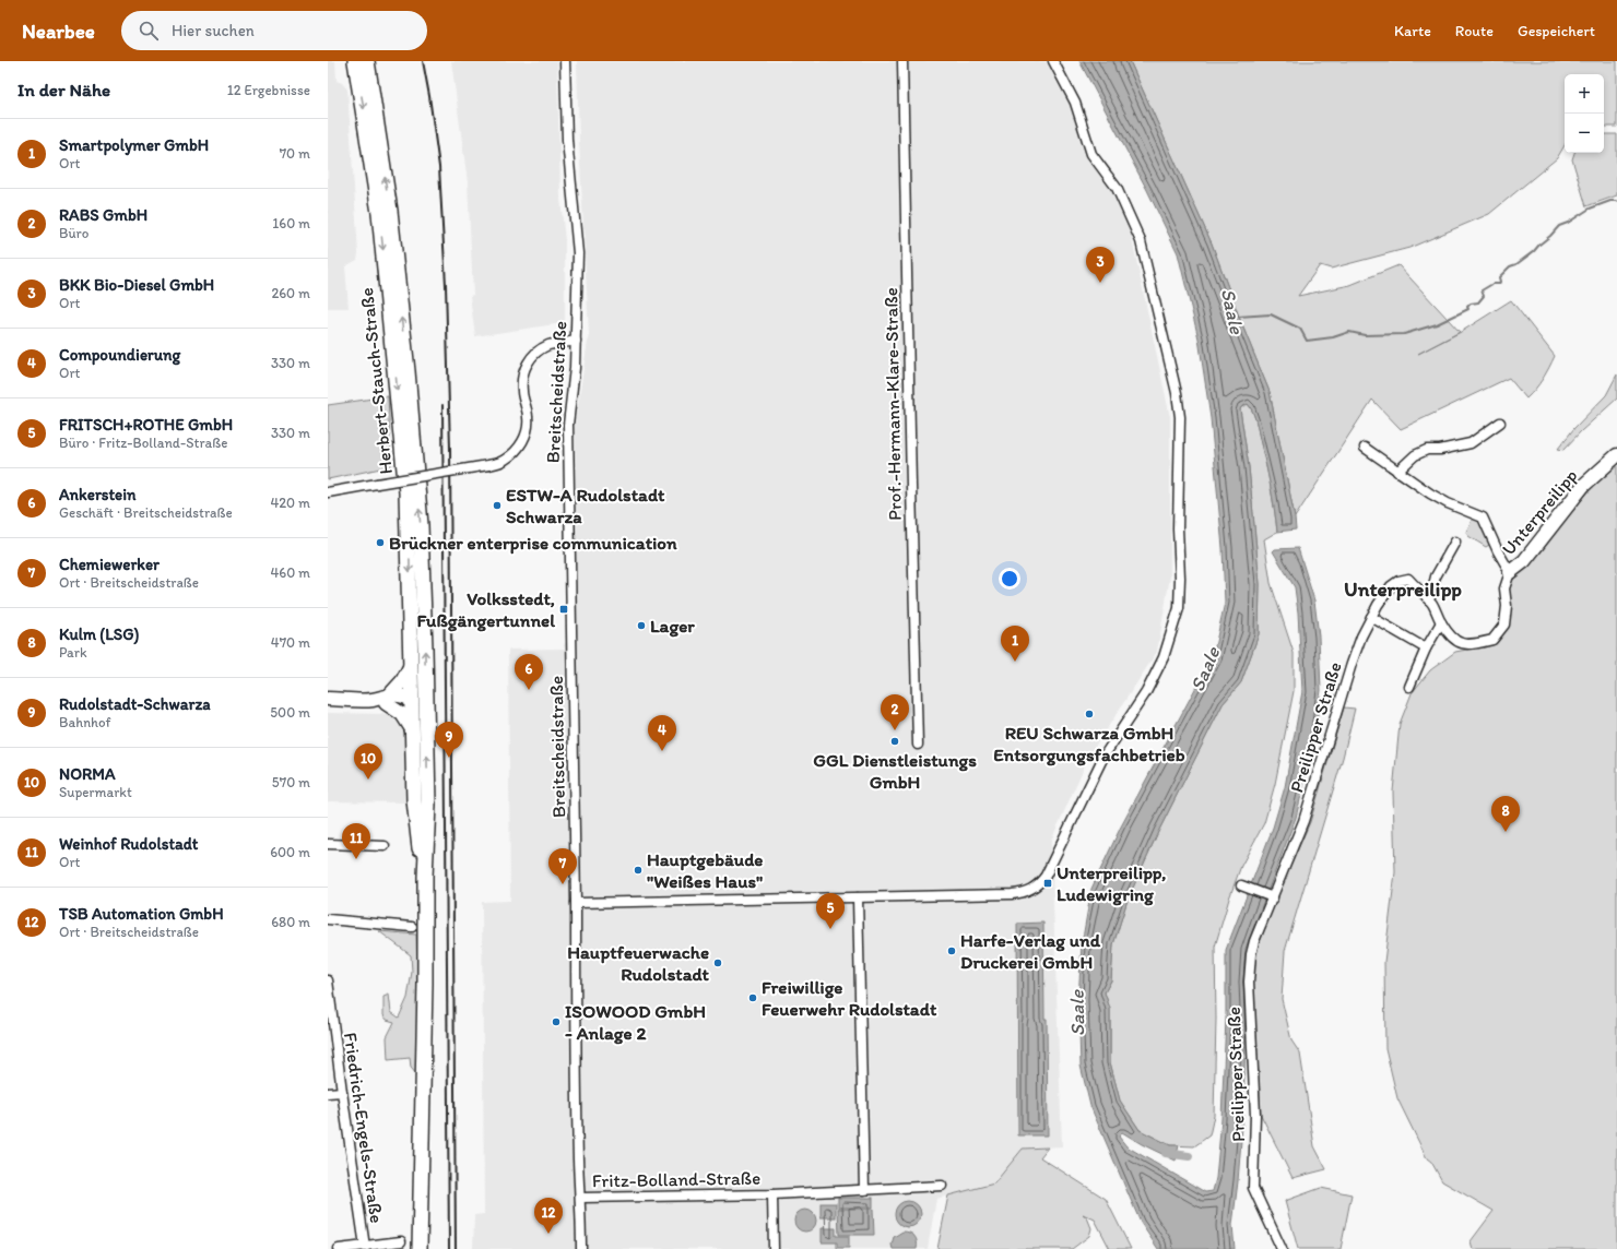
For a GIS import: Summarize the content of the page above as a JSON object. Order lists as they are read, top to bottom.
{
  "streets": {
    "main road": ["Herbert-Stauch-Straße"],
    "street": [
      "Breitscheidstraße",
      "Prof.-Hermann-Klare-Straße",
      "Unterpreilipp",
      "Preilipper Straße",
      "Friedrich-Engels-Straße",
      "Fritz-Bolland-Straße"
    ]
  },
  "crossings": [
    ["Breitscheidstraße", "Fritz-Bolland-Straße"],
    ["Unterpreilipp", "Preilipper Straße"]
  ],
  "districts": ["Unterpreilipp"],
  "water": ["Saale"],
  "places": {
    "other": [
      "ESTW-A Rudolstadt Schwarza",
      "Brückner enterprise communication",
      "Lager",
      "REU Schwarza GmbH Entsorgungsfachbetrieb",
      "GGL Dienstleistungs GmbH",
      "Hauptgebäude \"Weißes Haus\"",
      "Harfe-Verlag und Druckerei GmbH",
      "Hauptfeuerwache Rudolstadt",
      "Freiwillige Feuerwehr Rudolstadt",
      "ISOWOOD GmbH - Anlage 2"
    ],
    "transit": ["Volksstedt, Fußgängertunnel", "Unterpreilipp, Ludewigring"]
  },
  "page": {
    "header": "Nearbee",
    "search": "Hier suchen",
    "nav": ["Karte", "Route", "Gespeichert"],
    "heading": ["In der Nähe", "12 Ergebnisse"],
    "map_buttons": ["+", "−"],
    "list": [
      {
        "mark": "1",
        "name": "Smartpolymer GmbH",
        "note": "Ort",
        "value": "70 m"
      },
      {
        "mark": "2",
        "name": "RABS GmbH",
        "note": "Büro",
        "value": "160 m"
      },
      {
        "mark": "3",
        "name": "BKK Bio-Diesel GmbH",
        "note": "Ort",
        "value": "260 m"
      },
      {
        "mark": "4",
        "name": "Compoundierung",
        "note": "Ort",
        "value": "330 m"
      },
      {
        "mark": "5",
        "name": "FRITSCH+ROTHE GmbH",
        "note": "Büro · Fritz-Bolland-Straße",
        "value": "330 m"
      },
      {
        "mark": "6",
        "name": "Ankerstein",
        "note": "Geschäft · Breitscheidstraße",
        "value": "420 m"
      },
      {
        "mark": "7",
        "name": "Chemiewerker",
        "note": "Ort · Breitscheidstraße",
        "value": "460 m"
      },
      {
        "mark": "8",
        "name": "Kulm (LSG)",
        "note": "Park",
        "value": "470 m"
      },
      {
        "mark": "9",
        "name": "Rudolstadt-Schwarza",
        "note": "Bahnhof",
        "value": "500 m"
      },
      {
        "mark": "10",
        "name": "NORMA",
        "note": "Supermarkt",
        "value": "570 m"
      },
      {
        "mark": "11",
        "name": "Weinhof Rudolstadt",
        "note": "Ort",
        "value": "600 m"
      },
      {
        "mark": "12",
        "name": "TSB Automation GmbH",
        "note": "Ort · Breitscheidstraße",
        "value": "680 m"
      }
    ],
    "pins": [
      "3",
      "1",
      "6",
      "2",
      "4",
      "9",
      "10",
      "8",
      "11",
      "7",
      "5",
      "12"
    ]
  }
}
